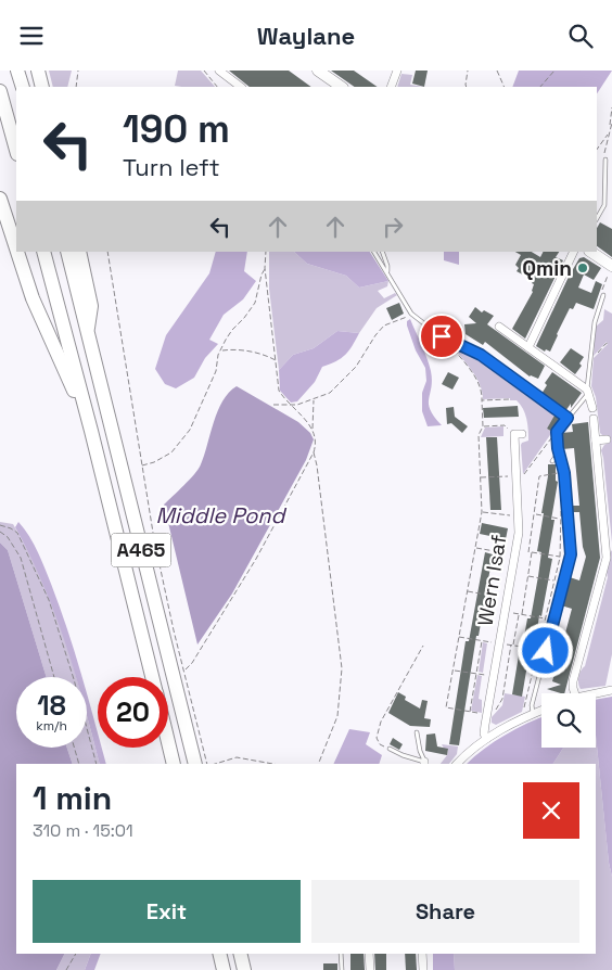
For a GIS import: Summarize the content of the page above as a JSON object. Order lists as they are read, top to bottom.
{
  "streets": {
    "highway": ["A465"],
    "street": ["Wern Isaf"]
  },
  "water": ["Middle Pond"],
  "places": ["Qmin"],
  "page": {
    "header": "Waylane",
    "turn": ["190 m", "Turn left"],
    "speed": "18 km/h",
    "limit": "20",
    "heading": ["1 min", "310 m · 15:01"],
    "buttons": ["Exit", "Share"]
  }
}
